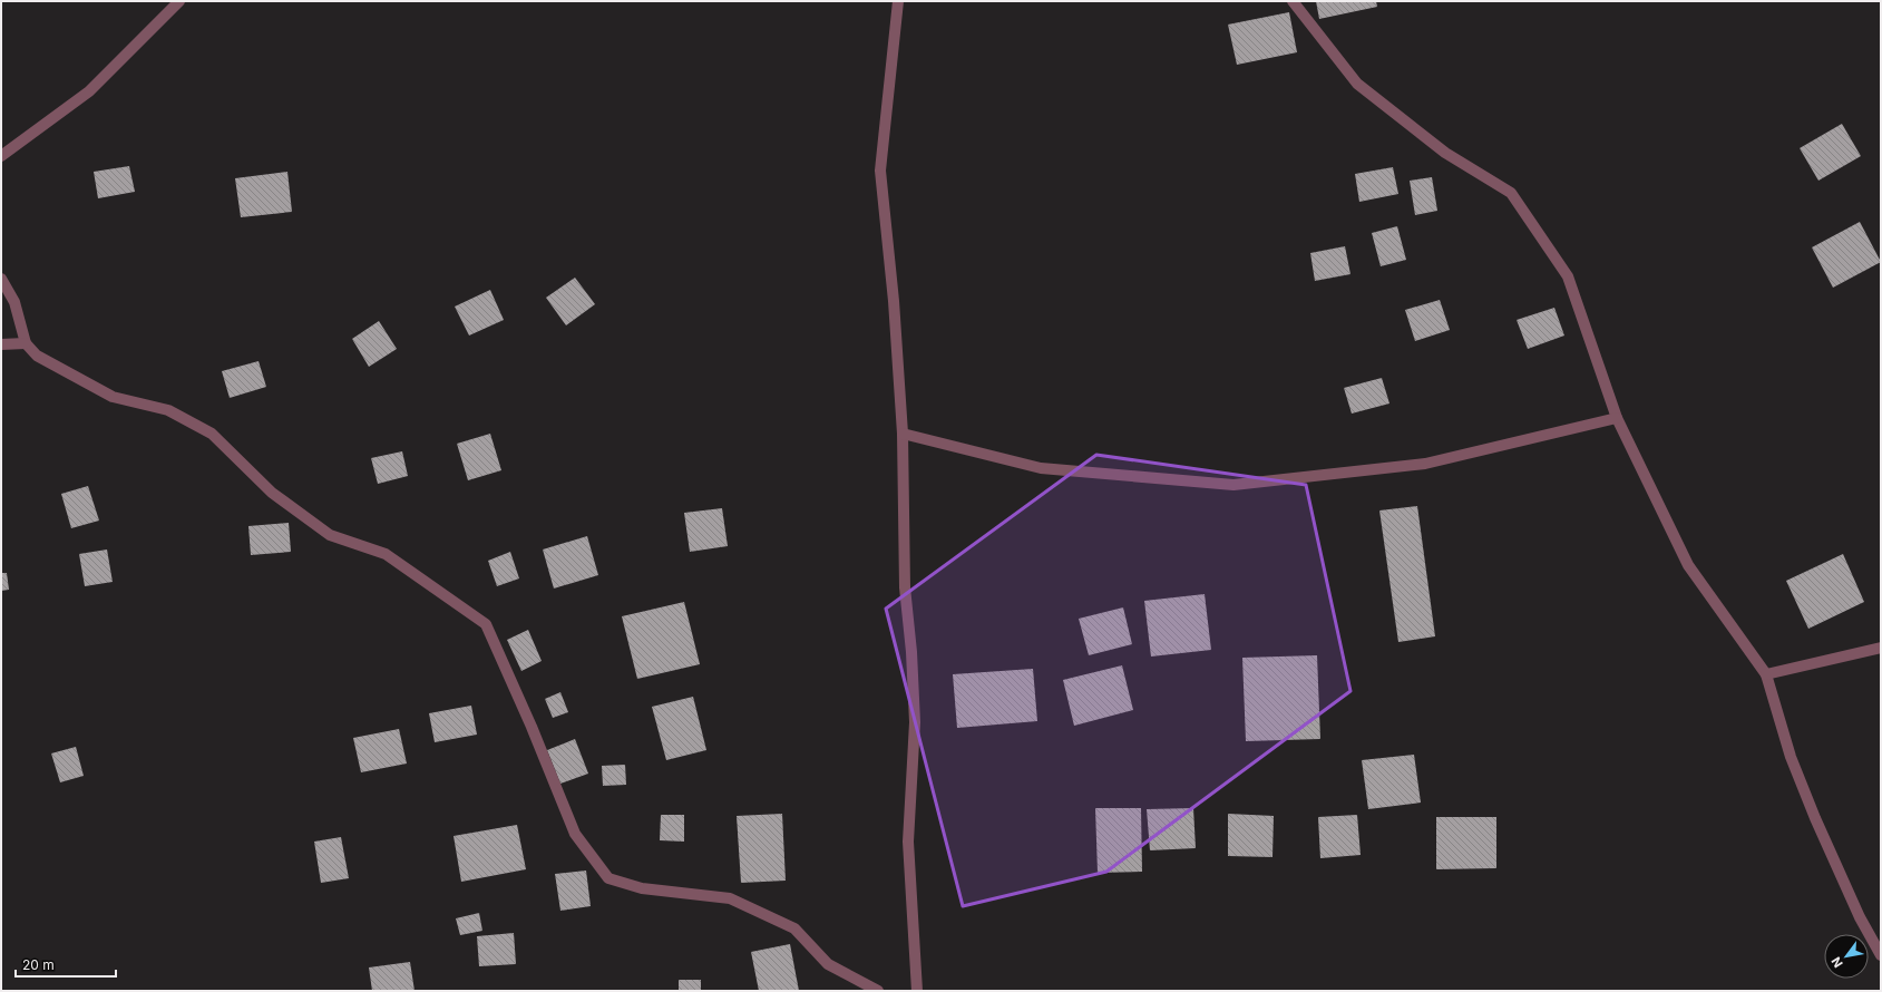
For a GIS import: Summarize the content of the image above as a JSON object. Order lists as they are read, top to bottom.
{
  "scale_bar": "20 m",
  "north": "bottom left"
}
